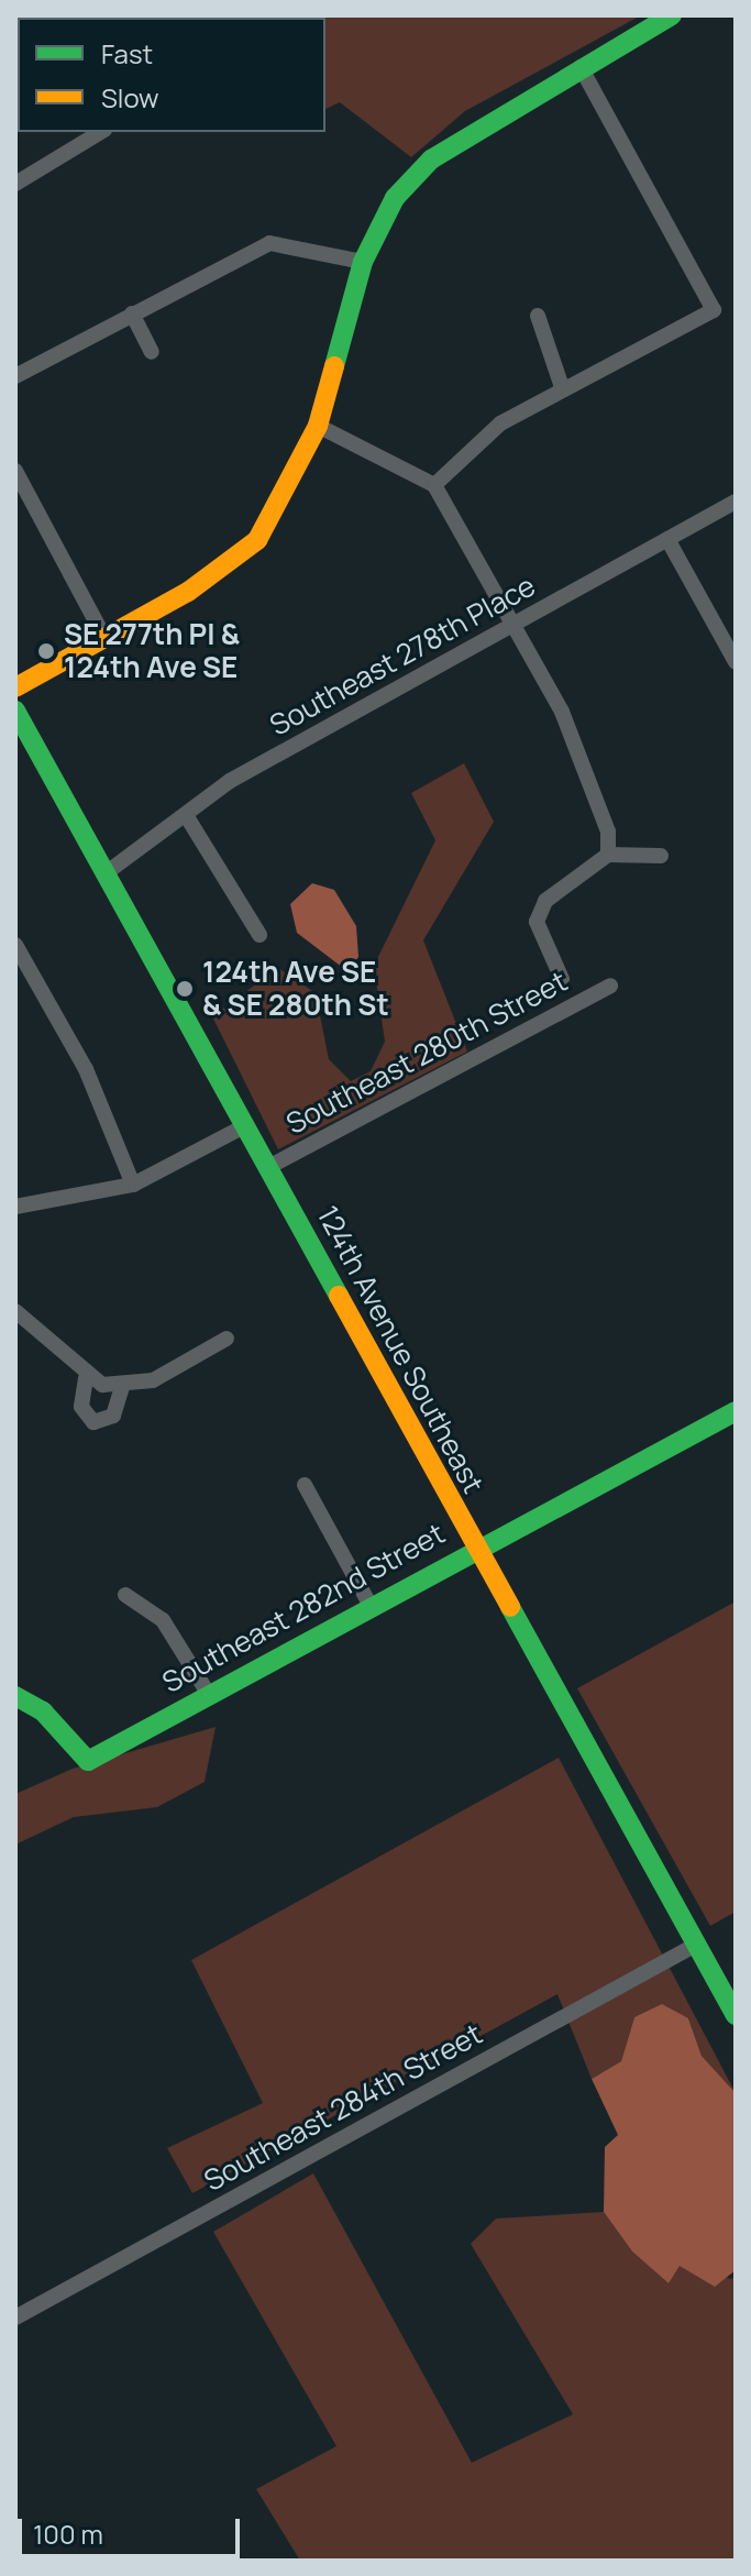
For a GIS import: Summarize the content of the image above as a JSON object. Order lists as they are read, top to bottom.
{
  "streets": {
    "street": [
      "Southeast 278th Place",
      "Southeast 280th Street",
      "124th Avenue Southeast",
      "Southeast 282nd Street",
      "Southeast 284th Street"
    ]
  },
  "crossings": [
    ["Southeast 278th Place", "124th Avenue Southeast"],
    ["Southeast 280th Street", "124th Avenue Southeast"],
    ["124th Avenue Southeast", "Southeast 282nd Street"],
    ["124th Avenue Southeast", "Southeast 284th Street"]
  ],
  "places": ["SE 277th Pl & 124th Ave SE", "124th Ave SE & SE 280th St"],
  "legend": ["Fast", "Slow"],
  "scale_bar": "100 m"
}
